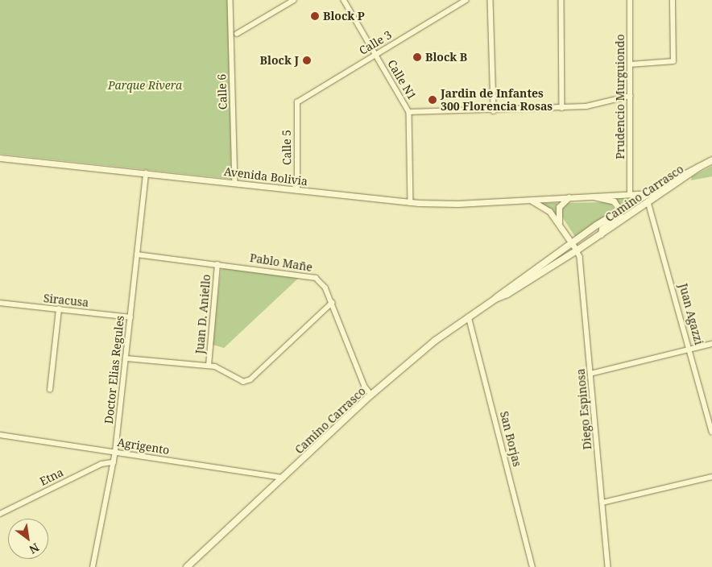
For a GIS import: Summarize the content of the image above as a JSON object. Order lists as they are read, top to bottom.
{
  "streets": {
    "main road": ["Camino Carrasco"],
    "street": [
      "Calle 3",
      "Calle N1",
      "Calle 6",
      "Prudencio Murguiondo",
      "Calle 5",
      "Avenida Bolivia",
      "Pablo Mañe",
      "Siracusa",
      "Juan D. Aniello",
      "Juan Agazzi",
      "Doctor Elias Regules",
      "Diego Espinosa",
      "San Borjas",
      "Agrigento",
      "Etna"
    ]
  },
  "crossings": [
    ["Calle 3", "Calle N1"],
    ["Calle 3", "Calle 5"],
    ["Calle N1", "Avenida Bolivia"],
    ["Calle 6", "Avenida Bolivia"],
    ["Prudencio Murguiondo", "Avenida Bolivia"],
    ["Calle 5", "Avenida Bolivia"],
    ["Avenida Bolivia", "Camino Carrasco"],
    ["Avenida Bolivia", "Doctor Elias Regules"],
    ["Avenida Bolivia", "Diego Espinosa"],
    ["Camino Carrasco", "Pablo Mañe"],
    ["Camino Carrasco", "Juan Agazzi"],
    ["Camino Carrasco", "Diego Espinosa"],
    ["Camino Carrasco", "San Borjas"],
    ["Camino Carrasco", "Agrigento"],
    ["Pablo Mañe", "Juan D. Aniello"],
    ["Pablo Mañe", "Doctor Elias Regules"],
    ["Siracusa", "Doctor Elias Regules"],
    ["Doctor Elias Regules", "Agrigento"],
    ["Doctor Elias Regules", "Etna"]
  ],
  "parks": ["Parque Rivera"],
  "places": [
    "Block P",
    "Block B",
    "Block J",
    "Jardin de Infantes 300 Florencia Rosas"
  ],
  "north": "bottom right"
}
